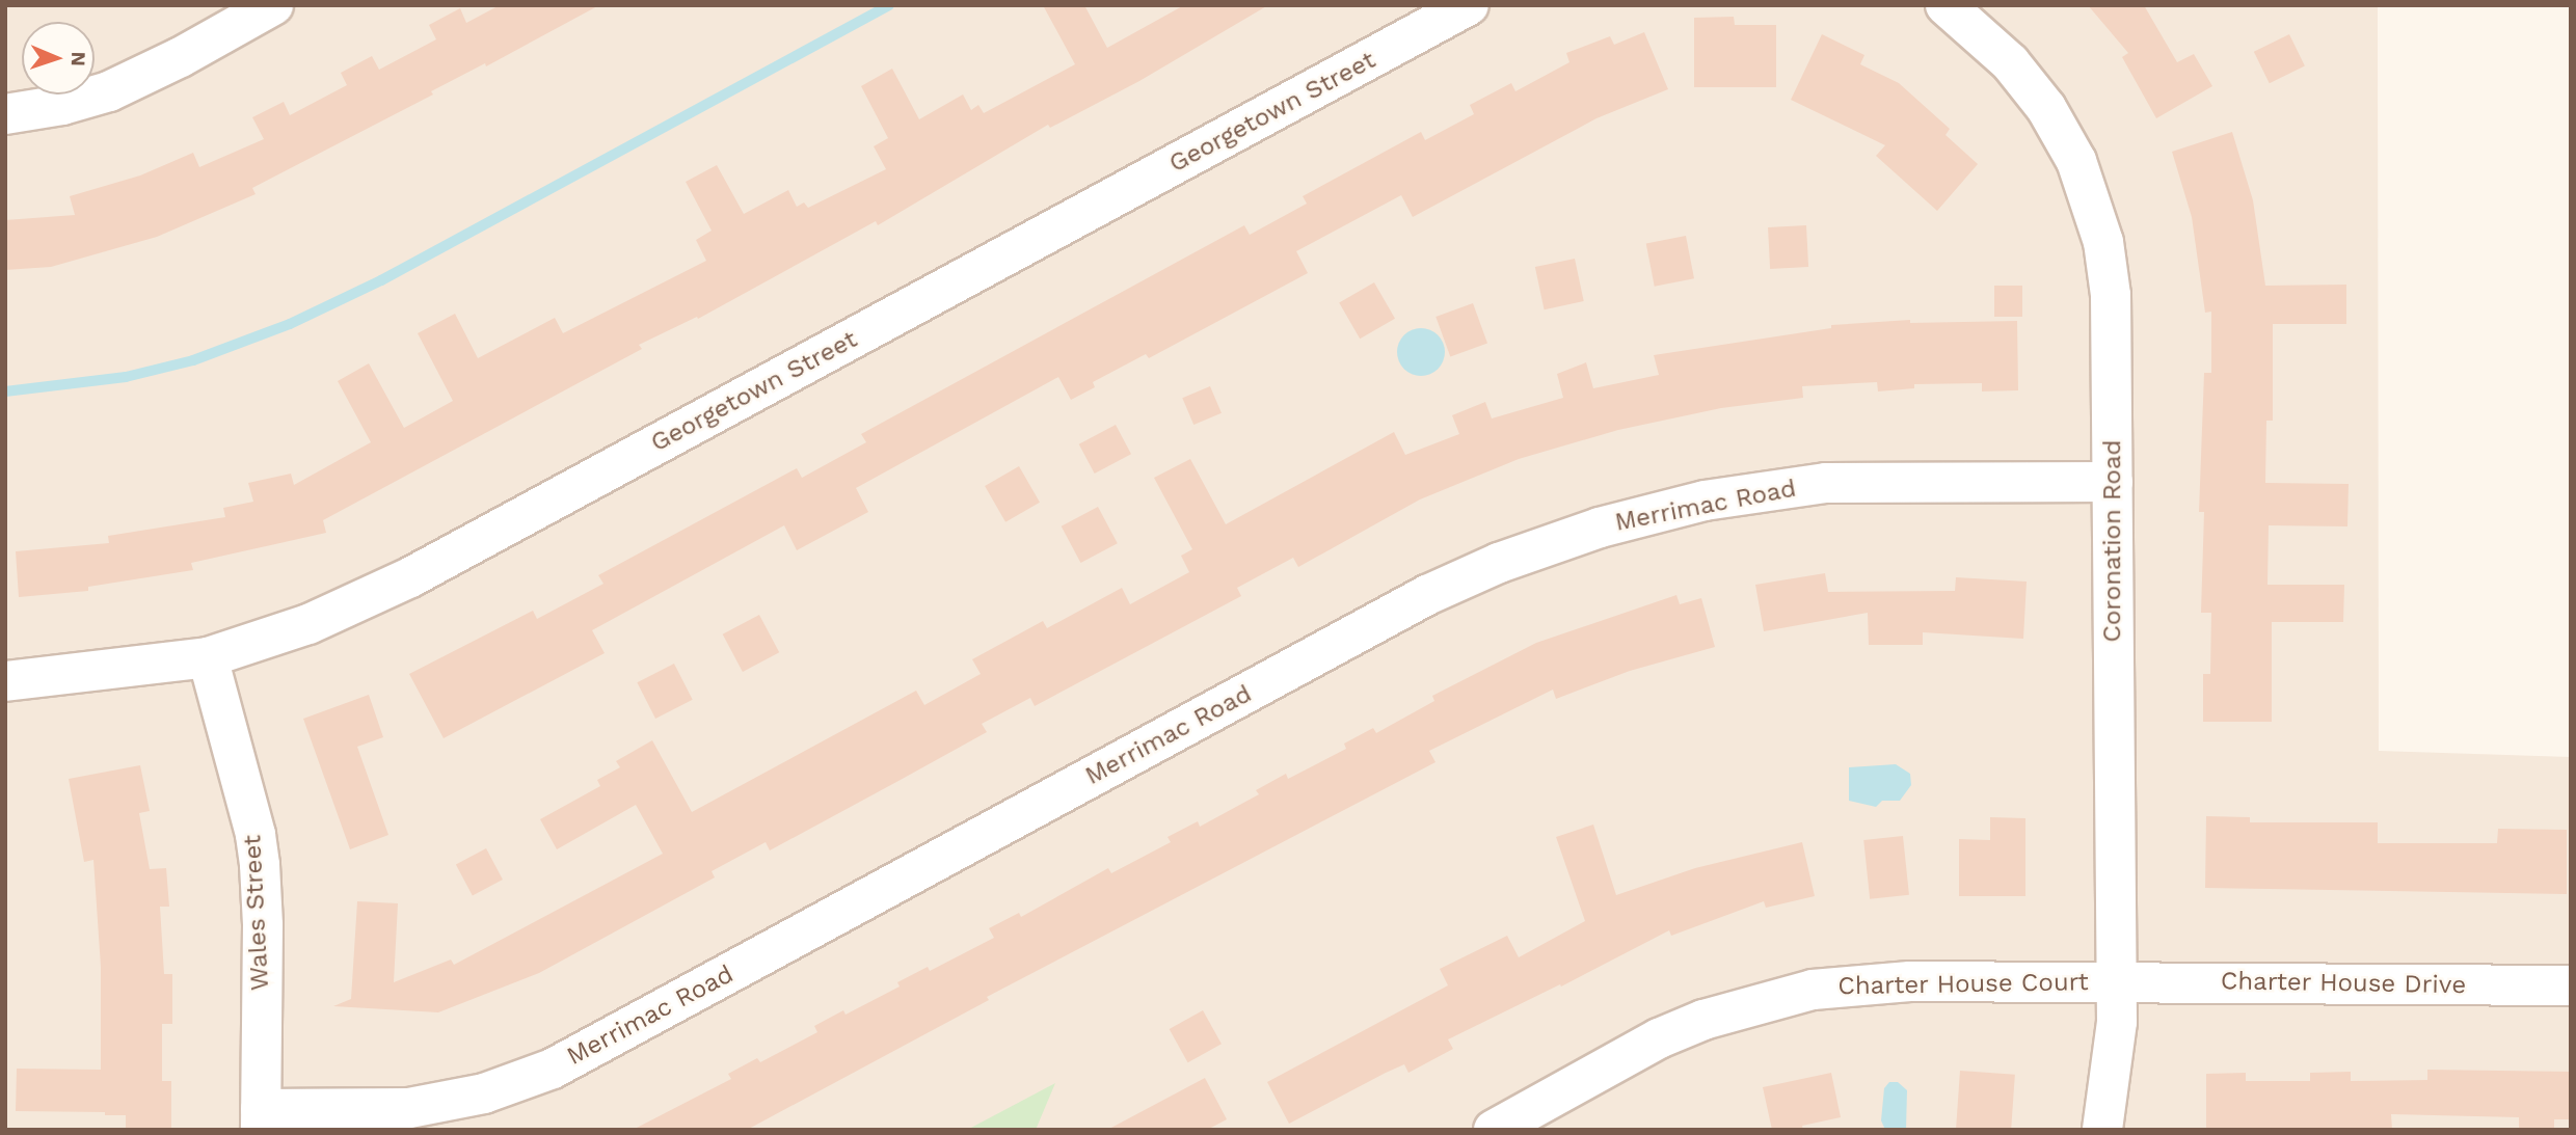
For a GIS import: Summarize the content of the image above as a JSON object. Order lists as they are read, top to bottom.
{
  "streets": {
    "street": [
      "Georgetown Street",
      "Merrimac Road",
      "Coronation Road",
      "Wales Street",
      "Charter House Drive",
      "Charter House Court"
    ]
  },
  "crossings": [
    ["Georgetown Street", "Wales Street"],
    ["Merrimac Road", "Coronation Road"],
    ["Merrimac Road", "Wales Street"],
    ["Coronation Road", "Charter House Drive"],
    ["Coronation Road", "Charter House Court"],
    ["Charter House Drive", "Charter House Court"]
  ],
  "north": "right"
}
